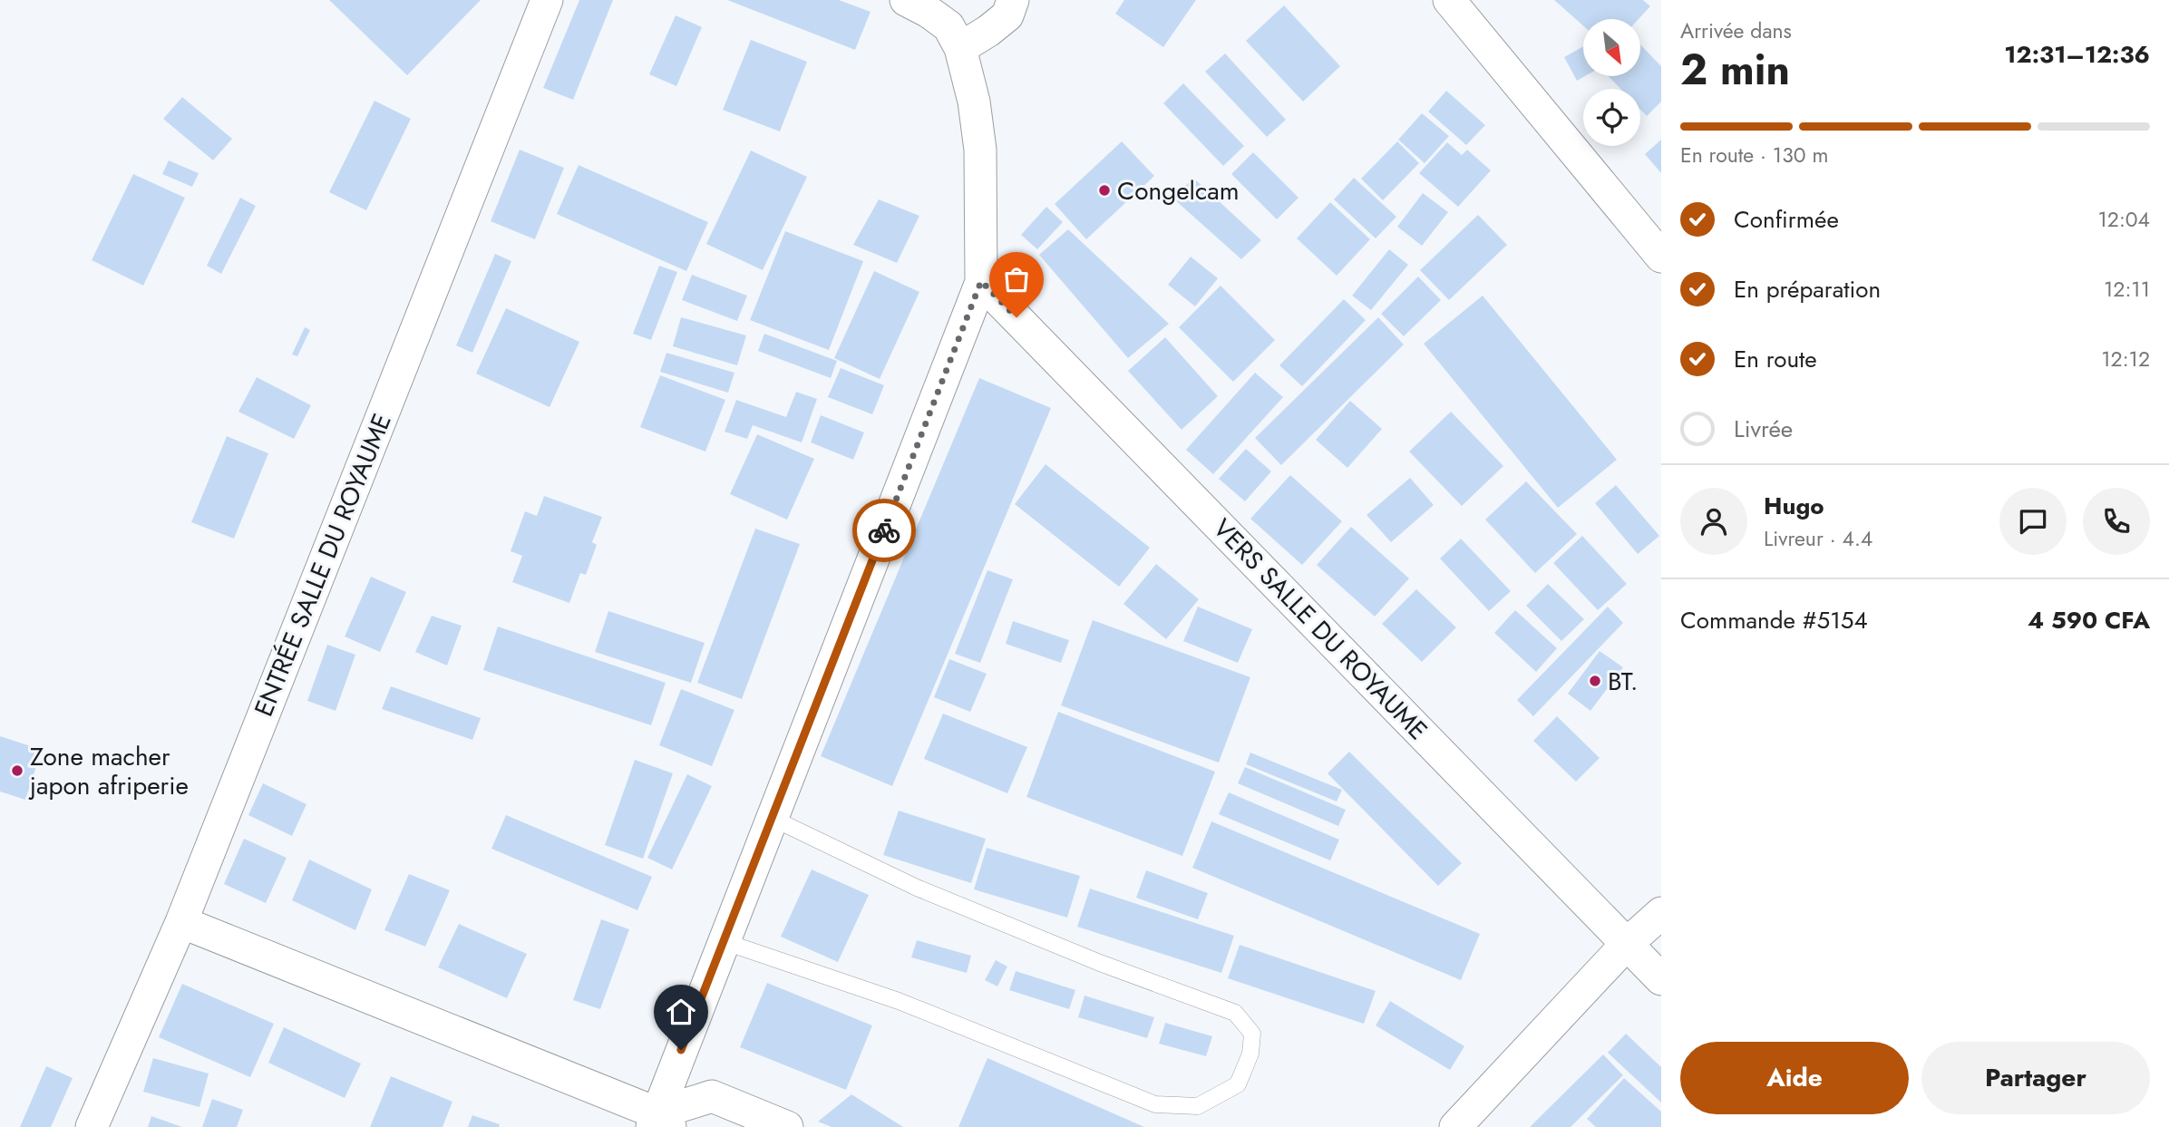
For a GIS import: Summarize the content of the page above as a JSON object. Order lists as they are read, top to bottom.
{
  "streets": {
    "street": ["ENTRÉE SALLE DU ROYAUME", "VERS SALLE DU ROYAUME"]
  },
  "places": ["Congelcam", "BT.", "Zone macher japon afriperie"],
  "north": "bottom right",
  "page": {
    "heading": ["2 min", "Arrivée dans", "12:31–12:36"],
    "panel": [
      "Hugo",
      "Livreur · 4.4",
      "Commande #5154",
      "4 590 CFA"
    ],
    "bar": "En route · 130 m",
    "list": [
      ["Confirmée", "12:04"],
      ["En préparation", "12:11"],
      ["En route", "12:12"],
      "Livrée"
    ],
    "buttons": ["Aide", "Partager"]
  }
}
